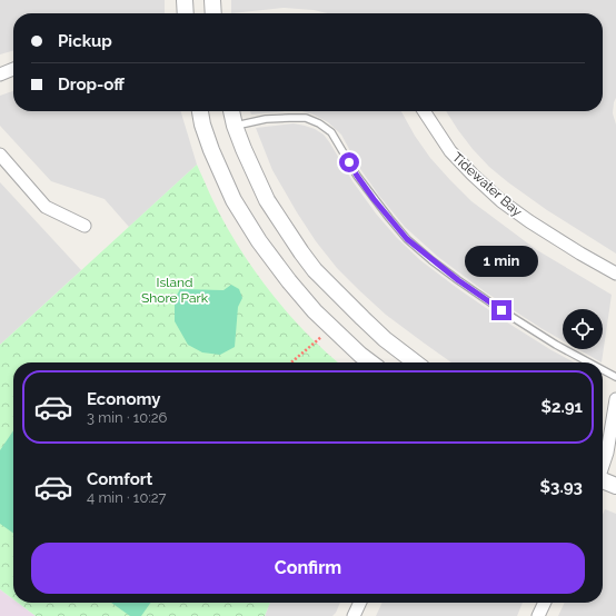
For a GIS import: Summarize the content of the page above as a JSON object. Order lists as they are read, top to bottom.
{
  "streets": {
    "street": ["Tidewater Bay"]
  },
  "parks": ["Island Shore Park"],
  "page": {
    "banner": ["Pickup", "Drop-off"],
    "bubble": "1 min",
    "list": [
      {
        "name": "Economy",
        "note": "3 min · 10:26",
        "value": "$2.91"
      },
      {
        "name": "Comfort",
        "note": "4 min · 10:27",
        "value": "$3.93"
      }
    ],
    "buttons": "Confirm"
  }
}
